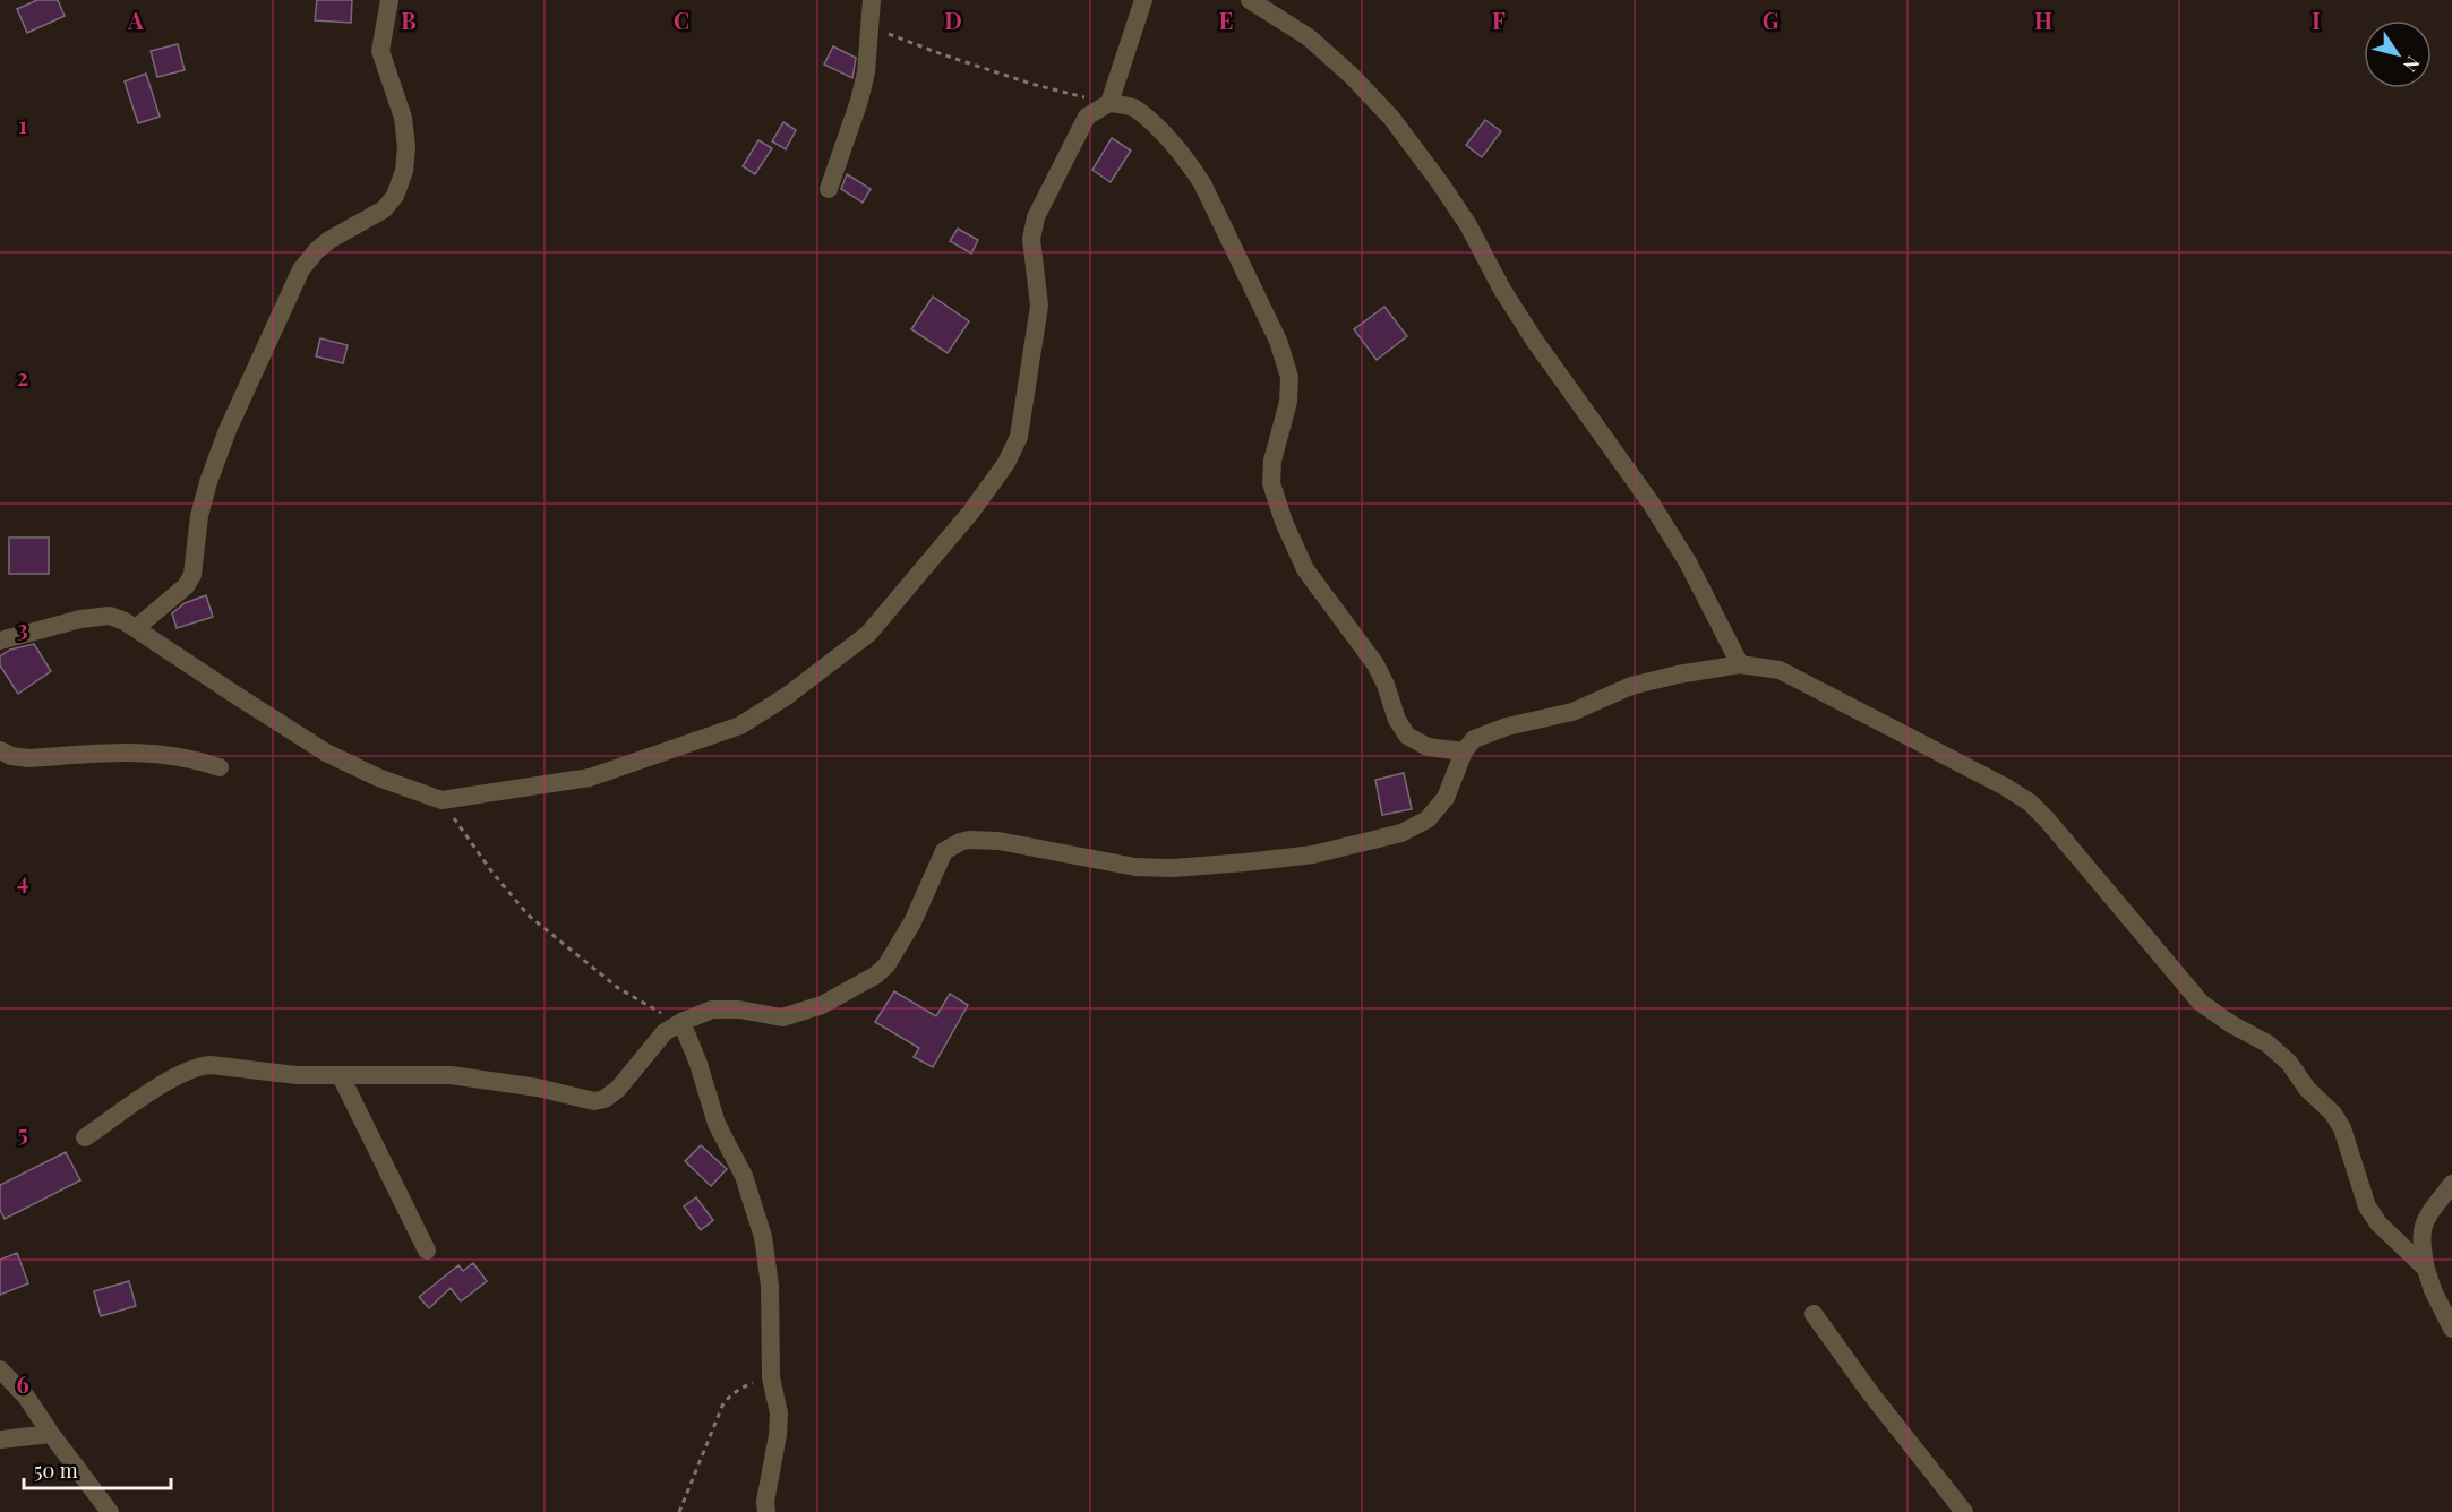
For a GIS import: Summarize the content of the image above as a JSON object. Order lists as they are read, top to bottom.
{
  "scale_bar": "50 m",
  "north": "bottom right",
  "grid": {
    "columns": [
      "A",
      "B",
      "C",
      "D",
      "E",
      "F",
      "G",
      "H",
      "I"
    ],
    "rows": [
      "1",
      "2",
      "3",
      "4",
      "5",
      "6"
    ]
  }
}
